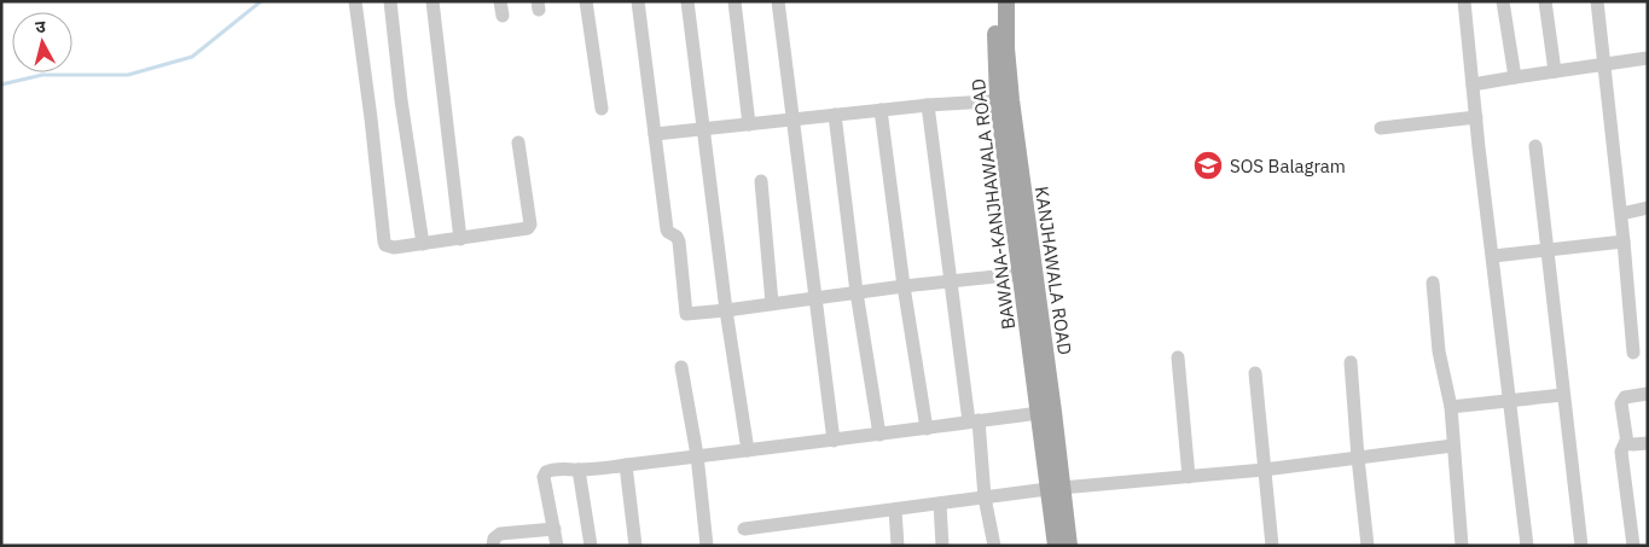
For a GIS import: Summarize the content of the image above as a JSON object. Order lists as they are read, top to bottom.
{
  "streets": {
    "main road": ["BAWANA-KANJHAWALA ROAD"]
  },
  "places": {
    "school or university": ["SOS Balagram"]
  },
  "north": "top"
}
